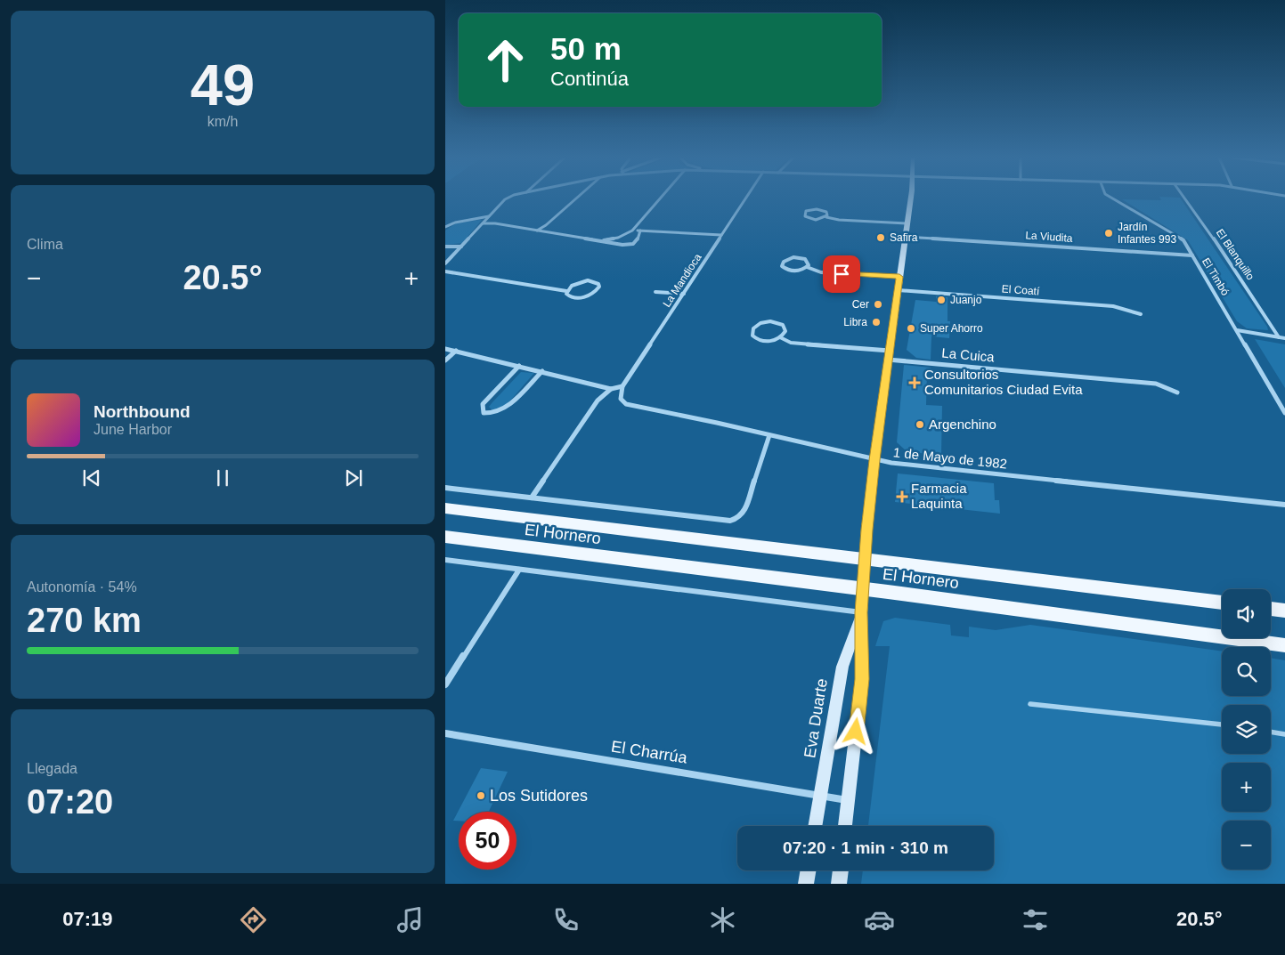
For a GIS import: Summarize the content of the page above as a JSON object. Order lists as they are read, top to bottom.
{
  "streets": {
    "main road": ["El Hornero", "Eva Duarte"],
    "street": [
      "La Viudita",
      "El Blanquillo",
      "El Timbó",
      "La Mandioca",
      "El Coatí",
      "La Cuica",
      "1 de Mayo de 1982",
      "El Charrúa"
    ]
  },
  "crossings": [
    ["La Viudita", "El Timbó"],
    ["La Viudita", "Eva Duarte"],
    ["La Mandioca", "1 de Mayo de 1982"],
    ["El Coatí", "Eva Duarte"],
    ["La Cuica", "Eva Duarte"],
    ["1 de Mayo de 1982", "Eva Duarte"],
    ["El Hornero", "Eva Duarte"],
    ["Eva Duarte", "El Charrúa"]
  ],
  "places": {
    "other": [
      "Jardín Infantes 993",
      "Safira",
      "Juanjo",
      "Cer",
      "Libra",
      "Super Ahorro",
      "Argenchino",
      "Los Sutidores"
    ],
    "health": ["Consultorios Comunitarios Ciudad Evita", "Farmacia Laquinta"]
  },
  "page": {
    "tile": [
      ["49", "km/h"],
      "Clima",
      ["Autonomía · 54%", "270 km"],
      ["Llegada", "07:20"]
    ],
    "turn": ["50 m", "Continúa"],
    "heat": ["−", "20.5°", "+"],
    "song": ["Northbound", "June Harbor"],
    "map_buttons": ["+", "−"],
    "limit": "50",
    "trip": "07:20 · 1 min · 310 m",
    "tabs": ["07:19", "20.5°"]
  }
}
